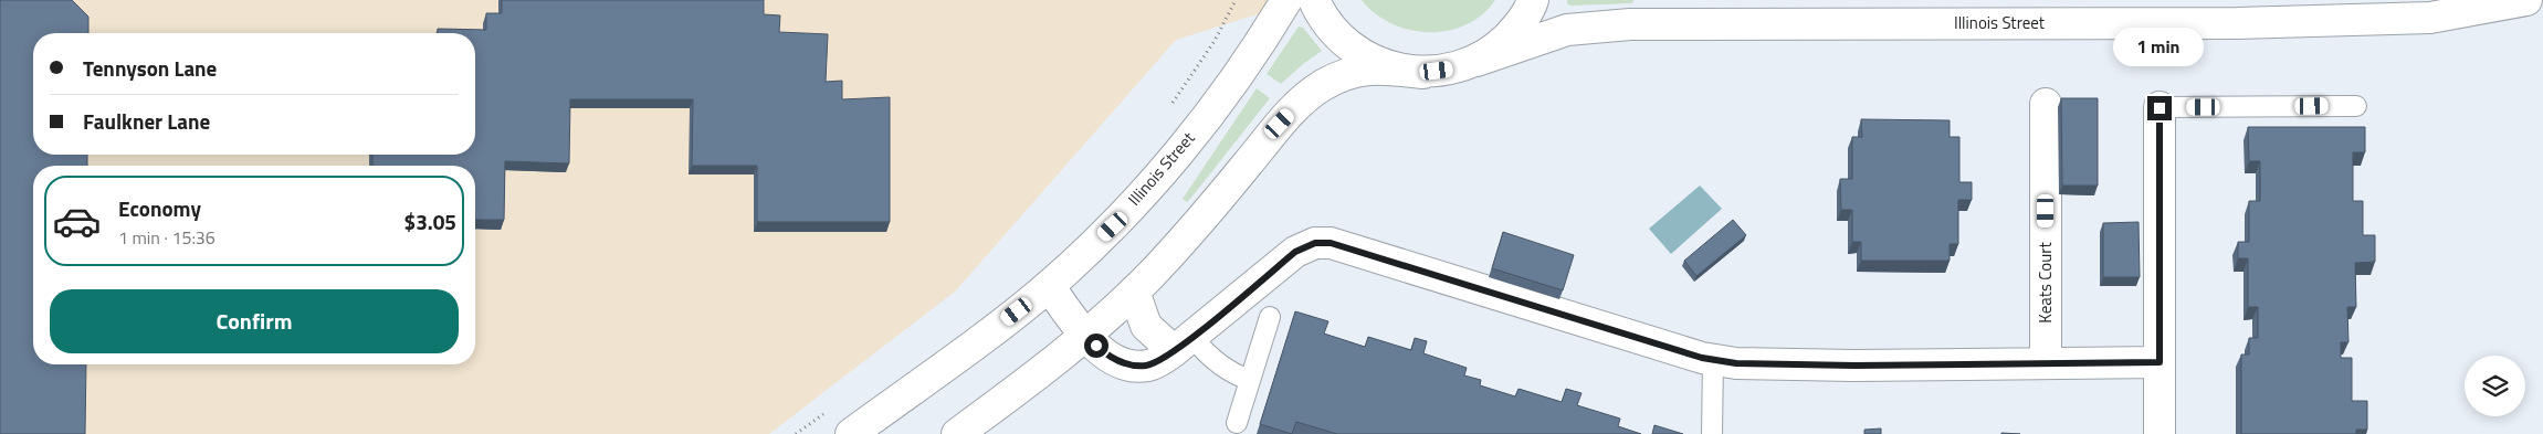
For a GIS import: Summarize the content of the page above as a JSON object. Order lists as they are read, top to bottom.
{
  "streets": {
    "street": ["Illinois Street", "Keats Court"]
  },
  "page": {
    "bubble": "1 min",
    "banner": ["Tennyson Lane", "Faulkner Lane"],
    "list": [
      {
        "name": "Economy",
        "note": "1 min · 15:36",
        "value": "$3.05"
      }
    ],
    "buttons": "Confirm"
  }
}
